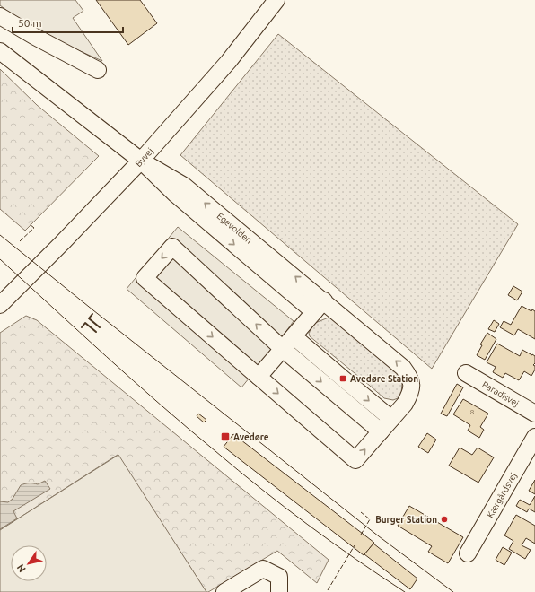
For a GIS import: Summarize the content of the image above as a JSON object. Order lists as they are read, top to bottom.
{
  "streets": {
    "street": [
      "Byvej",
      "Egevolden",
      "Paradisvej",
      "Kærgårdsvej"
    ]
  },
  "crossings": [
    ["Byvej", "Egevolden"]
  ],
  "places": {
    "transit": ["Avedøre Station", "Avedøre"],
    "other": ["Burger Station"]
  },
  "house_numbers": ["8"],
  "scale_bar": "50 m",
  "north": "bottom left"
}
